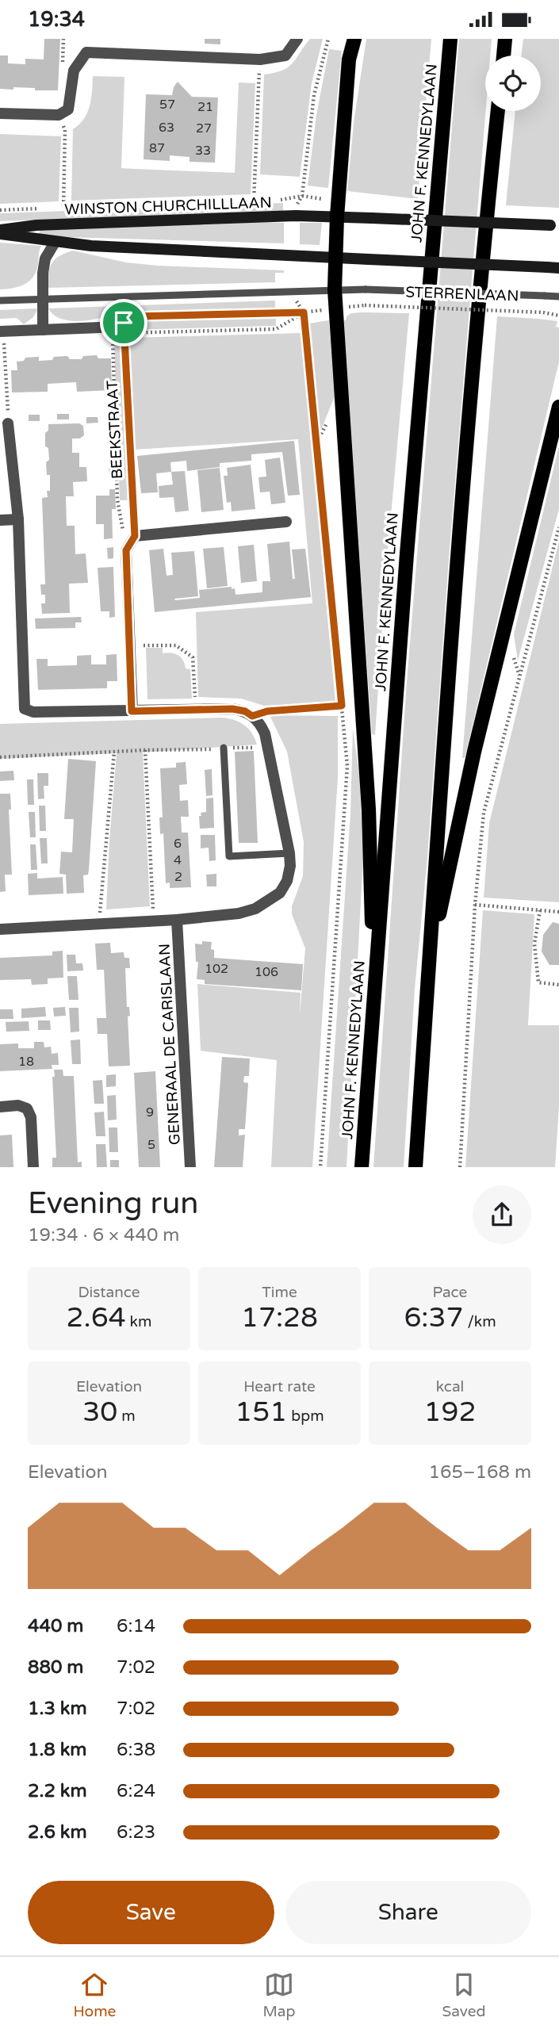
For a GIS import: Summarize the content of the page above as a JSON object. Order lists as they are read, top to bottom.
{
  "streets": {
    "main road": ["JOHN F. KENNEDYLAAN", "WINSTON CHURCHILLLAAN", "STERRENLAAN"],
    "street": ["GENERAAL DE CARISLAAN"],
    "path": ["BEEKSTRAAT"]
  },
  "crossings": [
    ["WINSTON CHURCHILLLAAN", "STERRENLAAN"]
  ],
  "house_numbers": [
    "57",
    "21",
    "63",
    "27",
    "87",
    "33",
    "6",
    "4",
    "2",
    "102",
    "106",
    "18",
    "9",
    "5"
  ],
  "page": {
    "status": "19:34",
    "heading": ["Evening run", "19:34 · 6 × 440 m"],
    "stats": [
      ["Distance", "2.64 km"],
      ["Time", "17:28"],
      ["Pace", "6:37 /km"],
      ["Elevation", "30 m"],
      ["Heart rate", "151 bpm"],
      ["kcal", "192"]
    ],
    "chart": ["Elevation", "165–168 m"],
    "list": [
      {
        "name": "440 m",
        "note": "6:14"
      },
      {
        "name": "880 m",
        "note": "7:02"
      },
      {
        "name": "1.3 km",
        "note": "7:02"
      },
      {
        "name": "1.8 km",
        "note": "6:38"
      },
      {
        "name": "2.2 km",
        "note": "6:24"
      },
      {
        "name": "2.6 km",
        "note": "6:23"
      }
    ],
    "buttons": ["Save", "Share"],
    "tabs": ["Home", "Map", "Saved"]
  }
}
